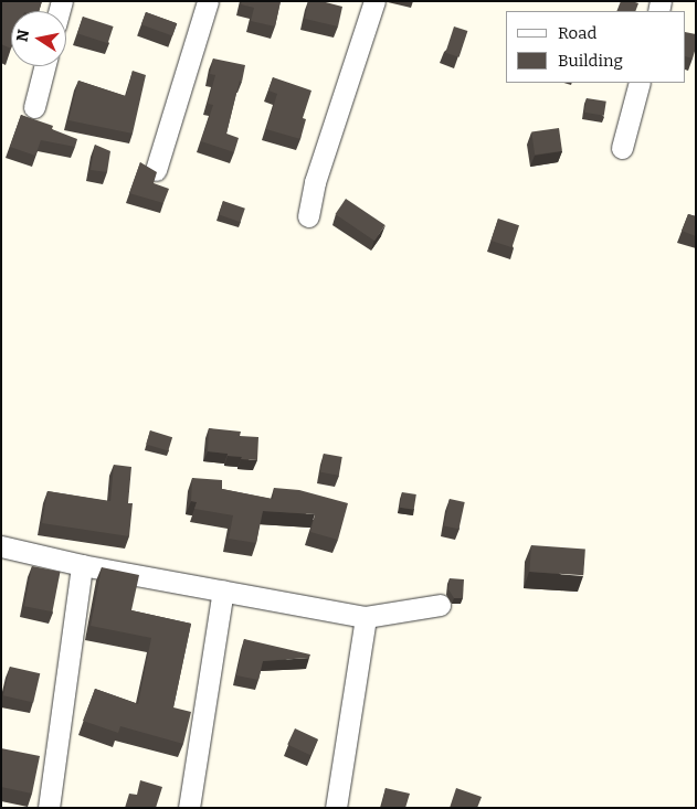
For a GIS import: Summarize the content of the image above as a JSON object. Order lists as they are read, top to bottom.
{
  "legend": ["Road", "Building"],
  "north": "left"
}
